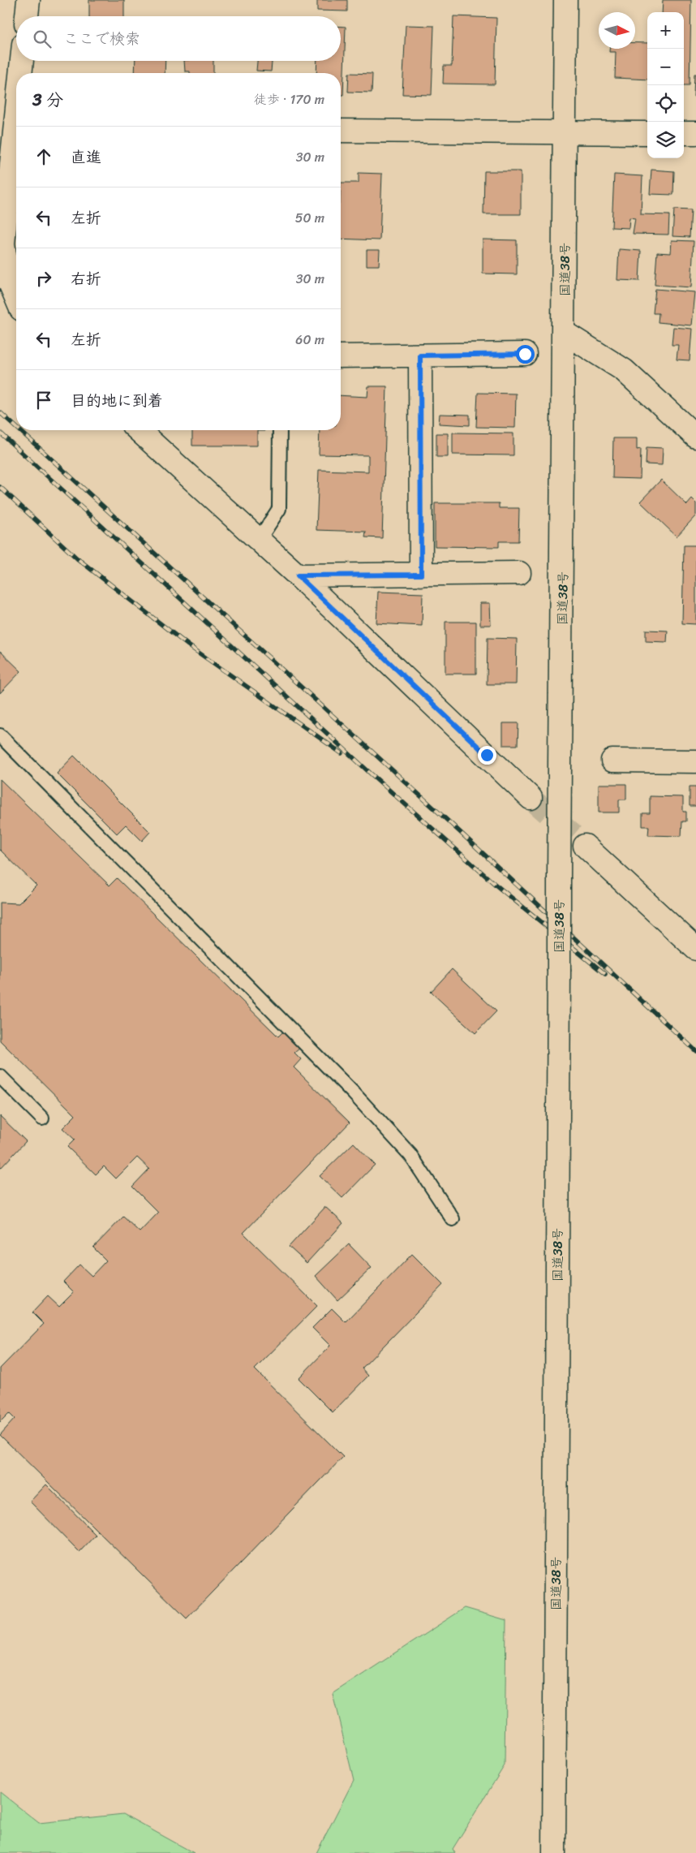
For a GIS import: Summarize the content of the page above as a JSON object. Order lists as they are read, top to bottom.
{
  "streets": {
    "main road": ["国道38号"]
  },
  "north": "right",
  "page": {
    "map_buttons": ["+", "−"],
    "search": "ここで検索",
    "heading": ["3 分", "徒歩 · 170 m"],
    "list": [
      ["直進", "30 m"],
      ["左折", "50 m"],
      ["右折", "30 m"],
      ["左折", "60 m"],
      "目的地に到着"
    ]
  }
}
